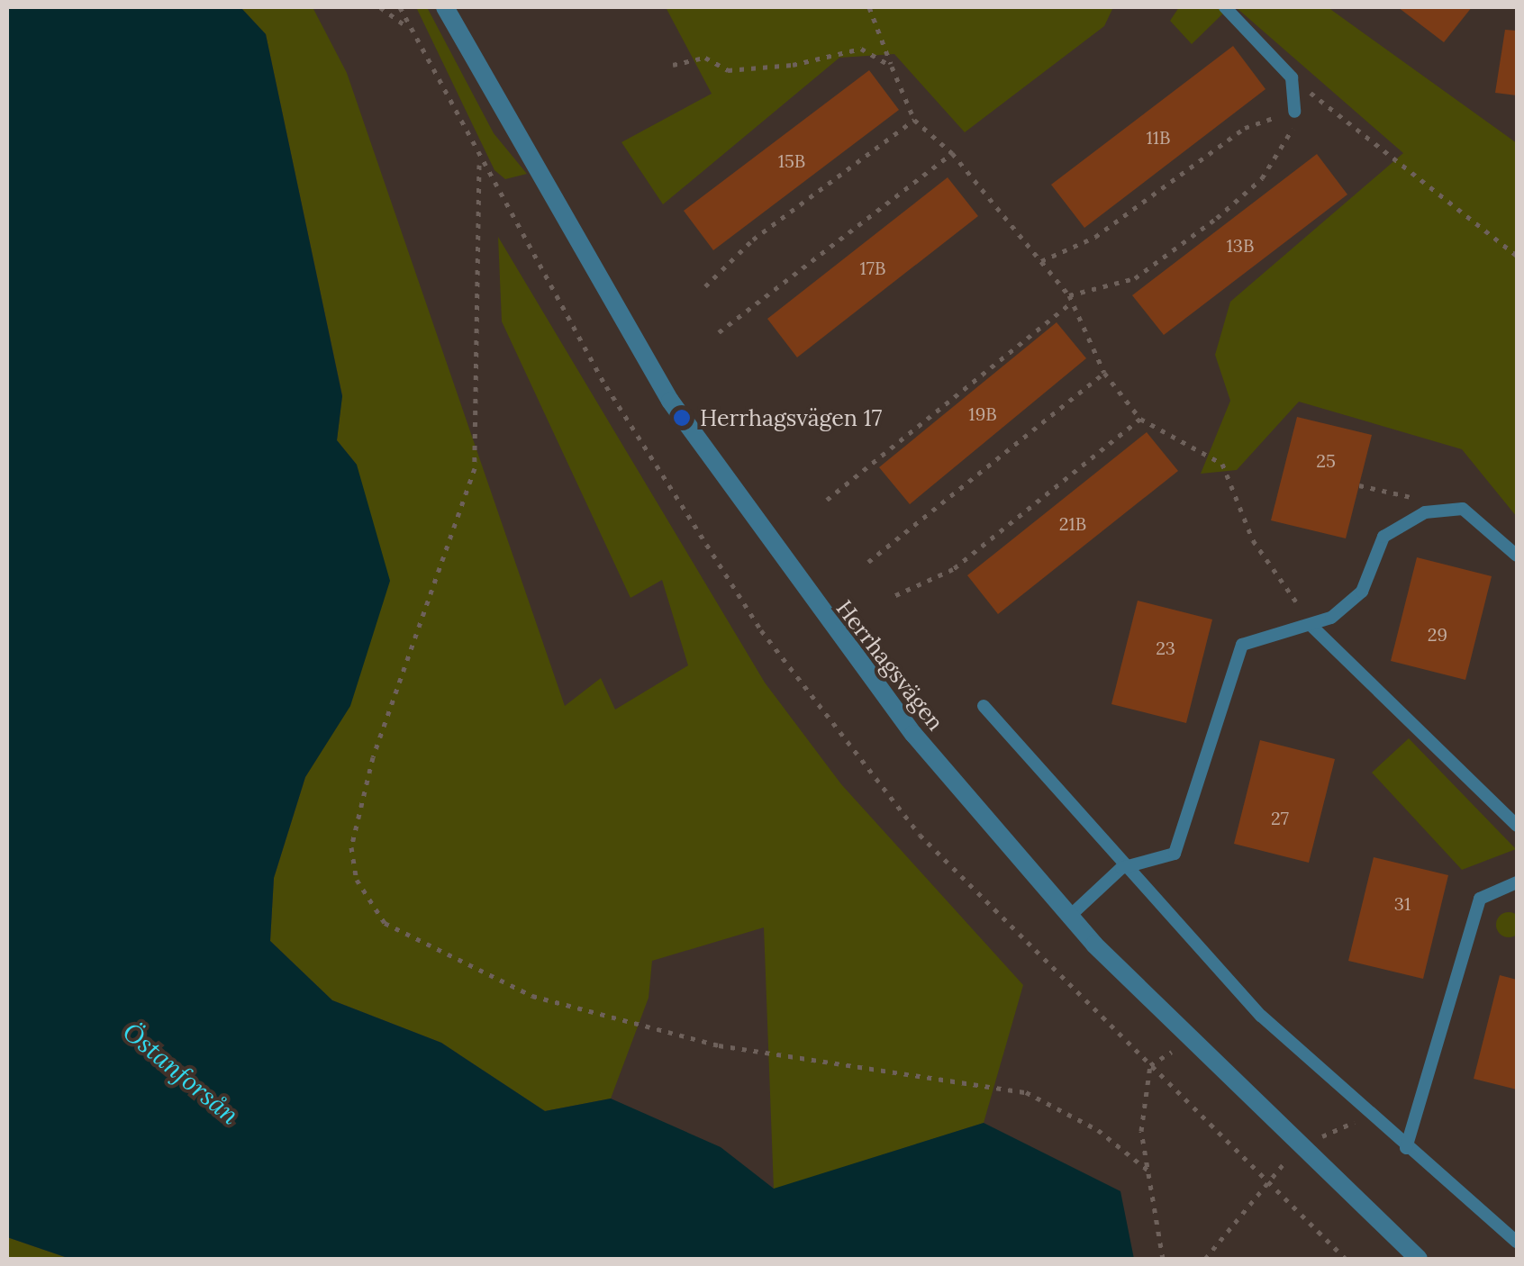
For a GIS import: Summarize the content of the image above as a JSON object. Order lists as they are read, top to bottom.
{
  "streets": {
    "street": ["Herrhagsvägen"]
  },
  "water": ["Östanforsån"],
  "places": ["Herrhagsvägen 17"],
  "house_numbers": [
    "11B",
    "15B",
    "13B",
    "17B",
    "19B",
    "25",
    "21B",
    "29",
    "23",
    "27",
    "31"
  ]
}
